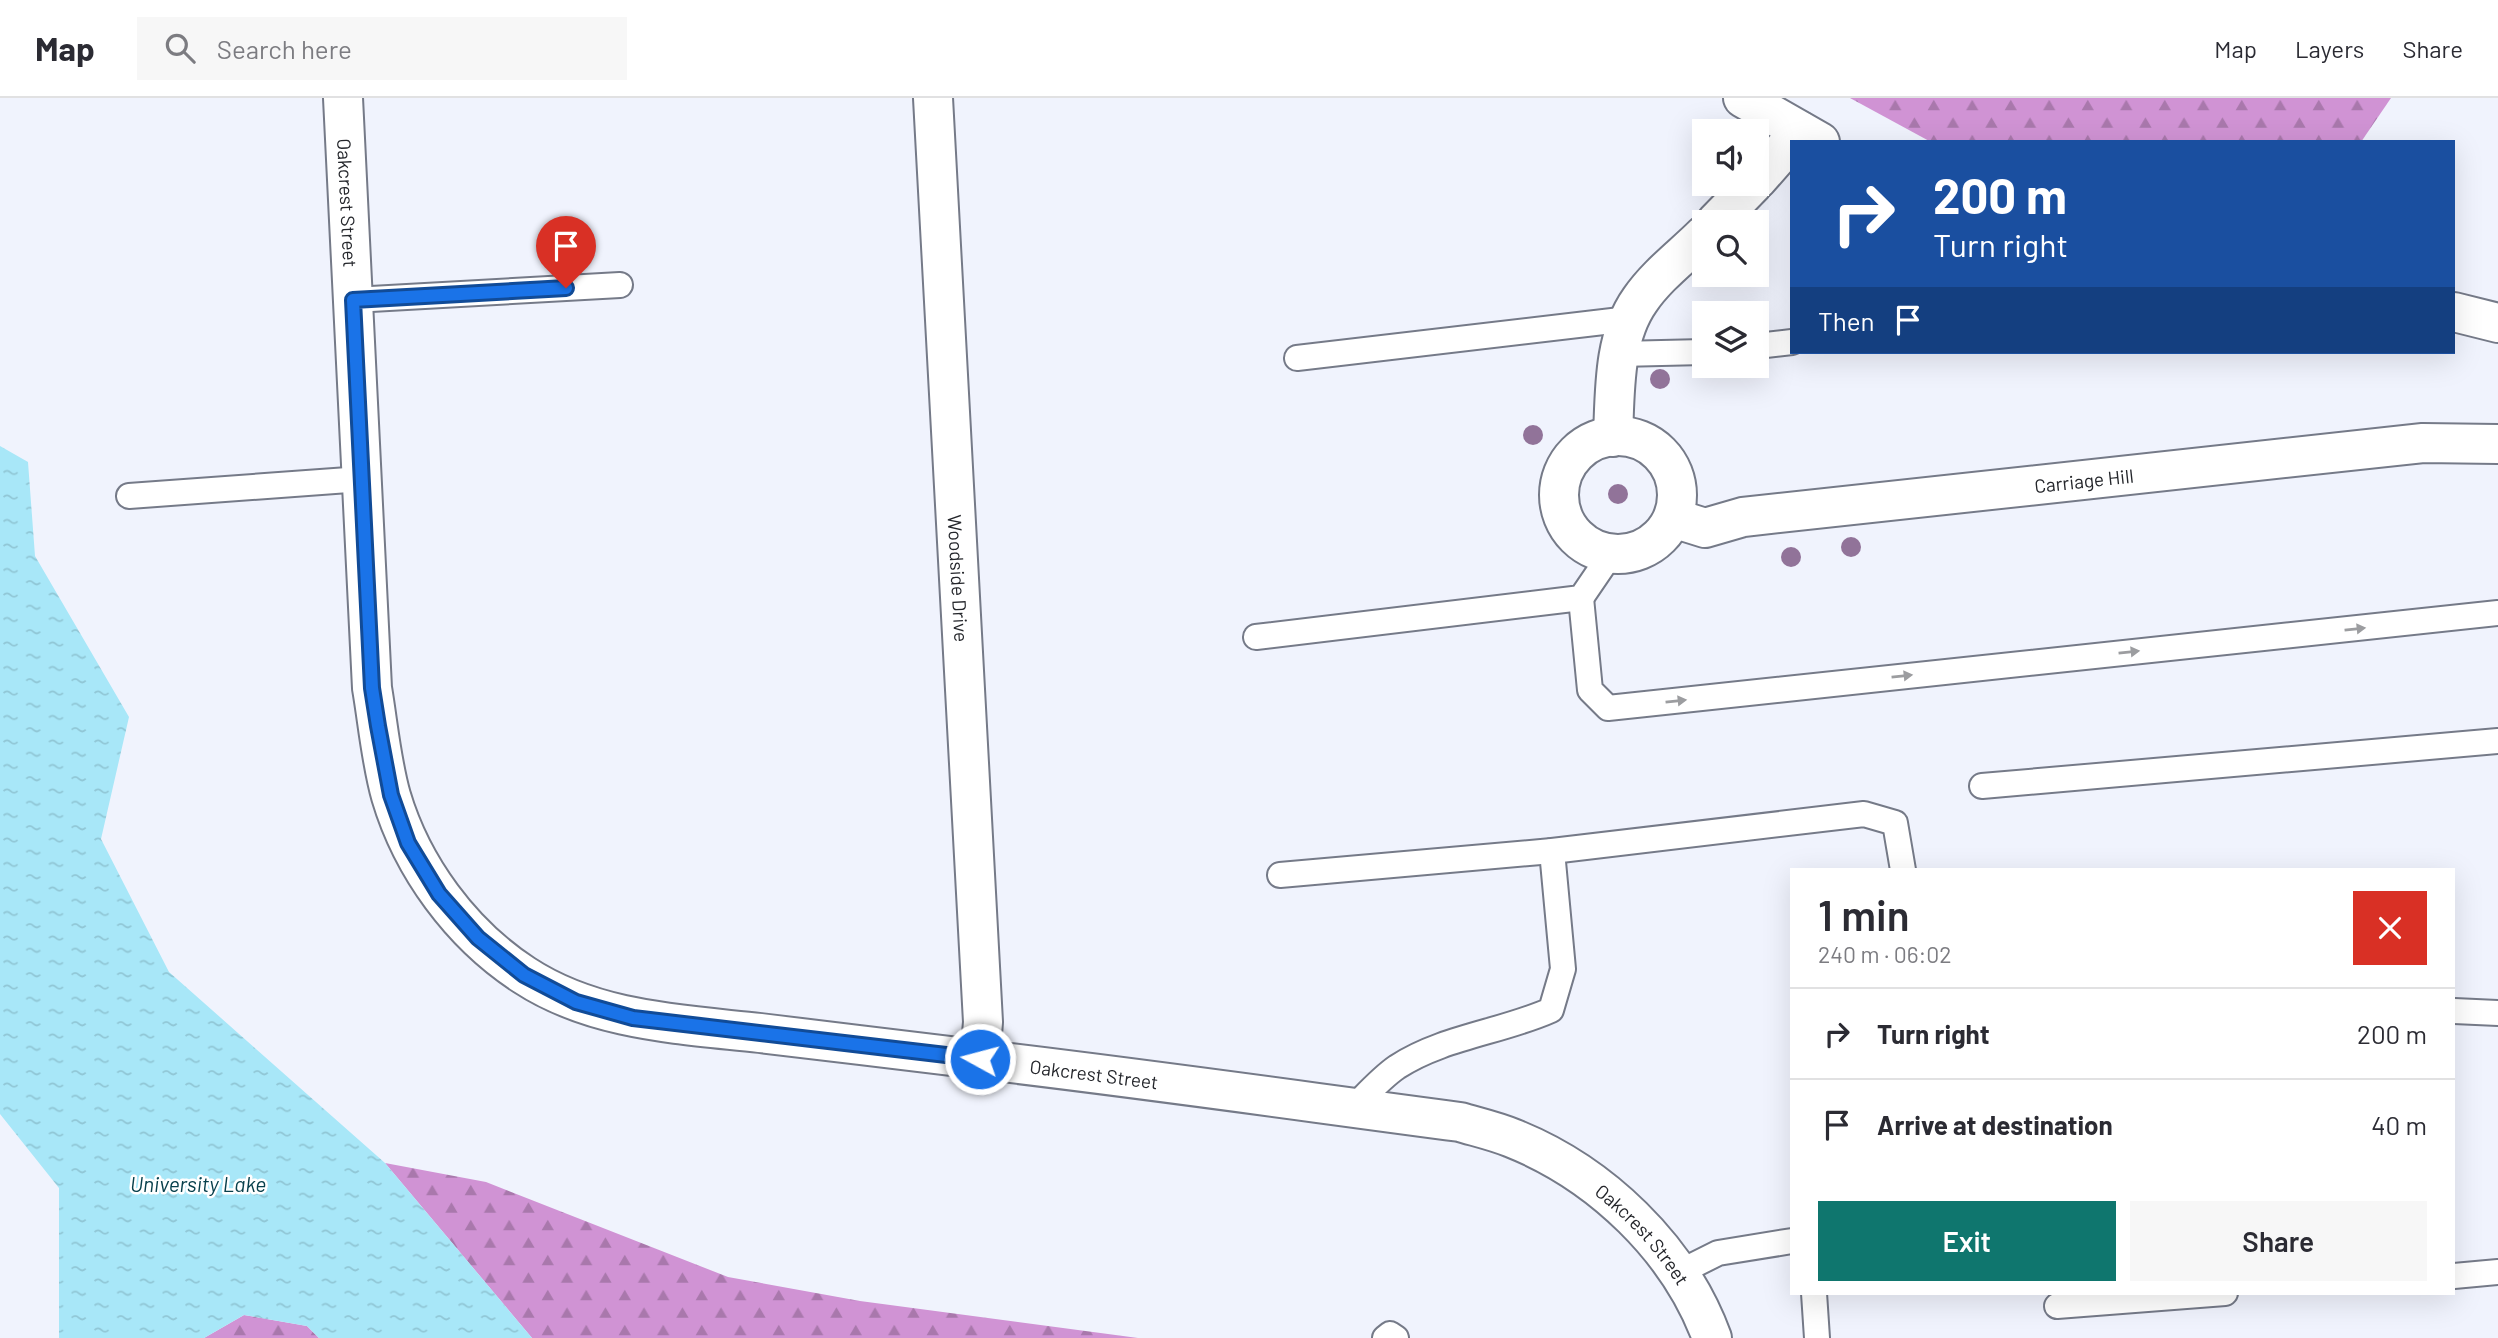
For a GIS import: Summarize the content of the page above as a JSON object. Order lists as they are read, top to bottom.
{
  "streets": {
    "street": ["Oakcrest Street", "Carriage Hill", "Woodside Drive"]
  },
  "crossings": [
    ["Oakcrest Street", "Woodside Drive"]
  ],
  "water": ["University Lake"],
  "page": {
    "header": "Map",
    "search": "Search here",
    "nav": ["Map", "Layers", "Share"],
    "turn": ["200 m", "Turn right"],
    "then": "Then",
    "heading": ["1 min", "240 m · 06:02"],
    "list": [
      {
        "name": "Turn right",
        "value": "200 m"
      },
      {
        "name": "Arrive at destination",
        "value": "40 m"
      }
    ],
    "buttons": ["Exit", "Share"]
  }
}
